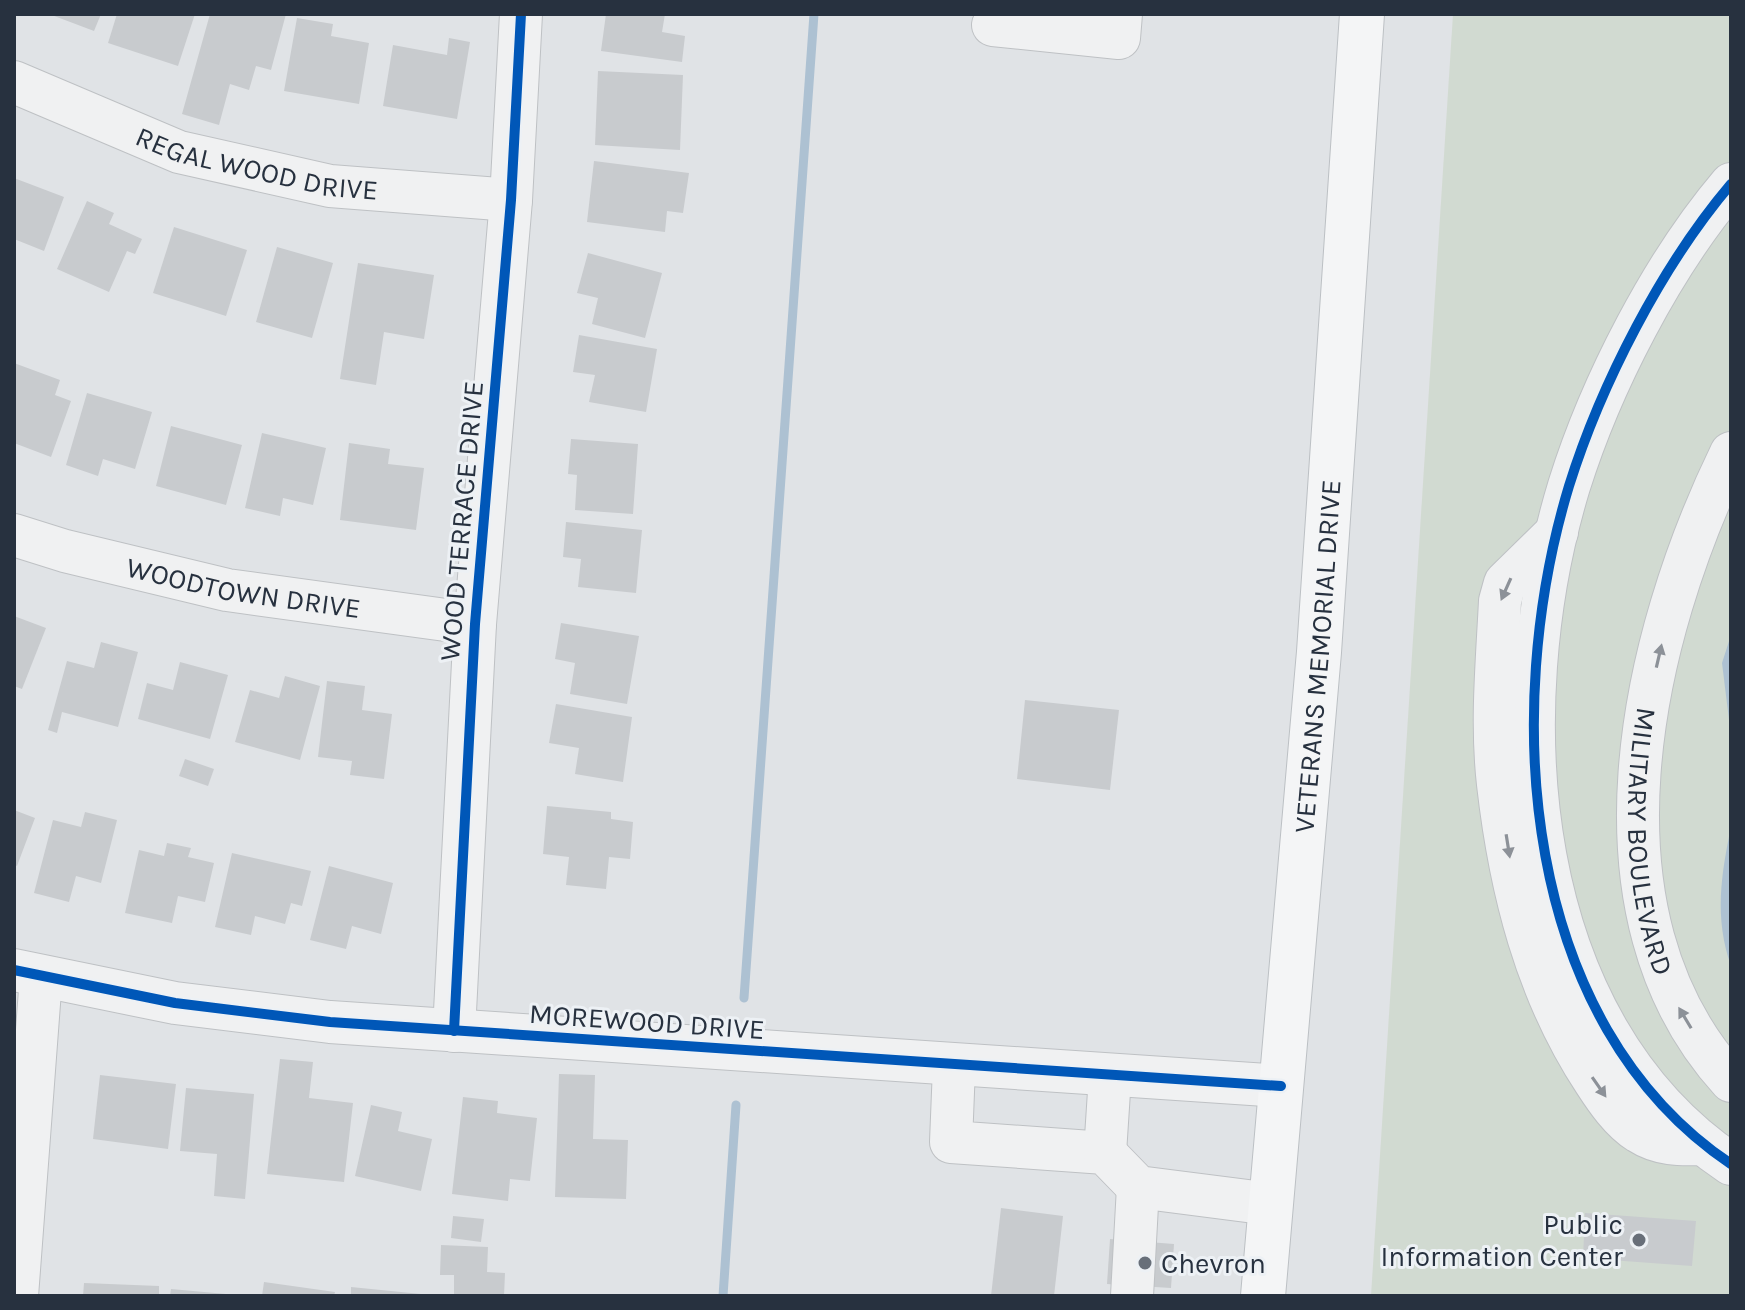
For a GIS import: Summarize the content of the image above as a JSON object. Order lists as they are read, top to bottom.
{
  "streets": {
    "main road": ["VETERANS MEMORIAL DRIVE"],
    "street": [
      "REGAL WOOD DRIVE",
      "WOOD TERRACE DRIVE",
      "WOODTOWN DRIVE",
      "MILITARY BOULEVARD",
      "MOREWOOD DRIVE"
    ]
  },
  "crossings": [
    ["REGAL WOOD DRIVE", "WOOD TERRACE DRIVE"],
    ["WOOD TERRACE DRIVE", "WOODTOWN DRIVE"],
    ["WOOD TERRACE DRIVE", "MOREWOOD DRIVE"],
    ["VETERANS MEMORIAL DRIVE", "MOREWOOD DRIVE"]
  ],
  "places": ["Public Information Center", "Chevron"]
}
